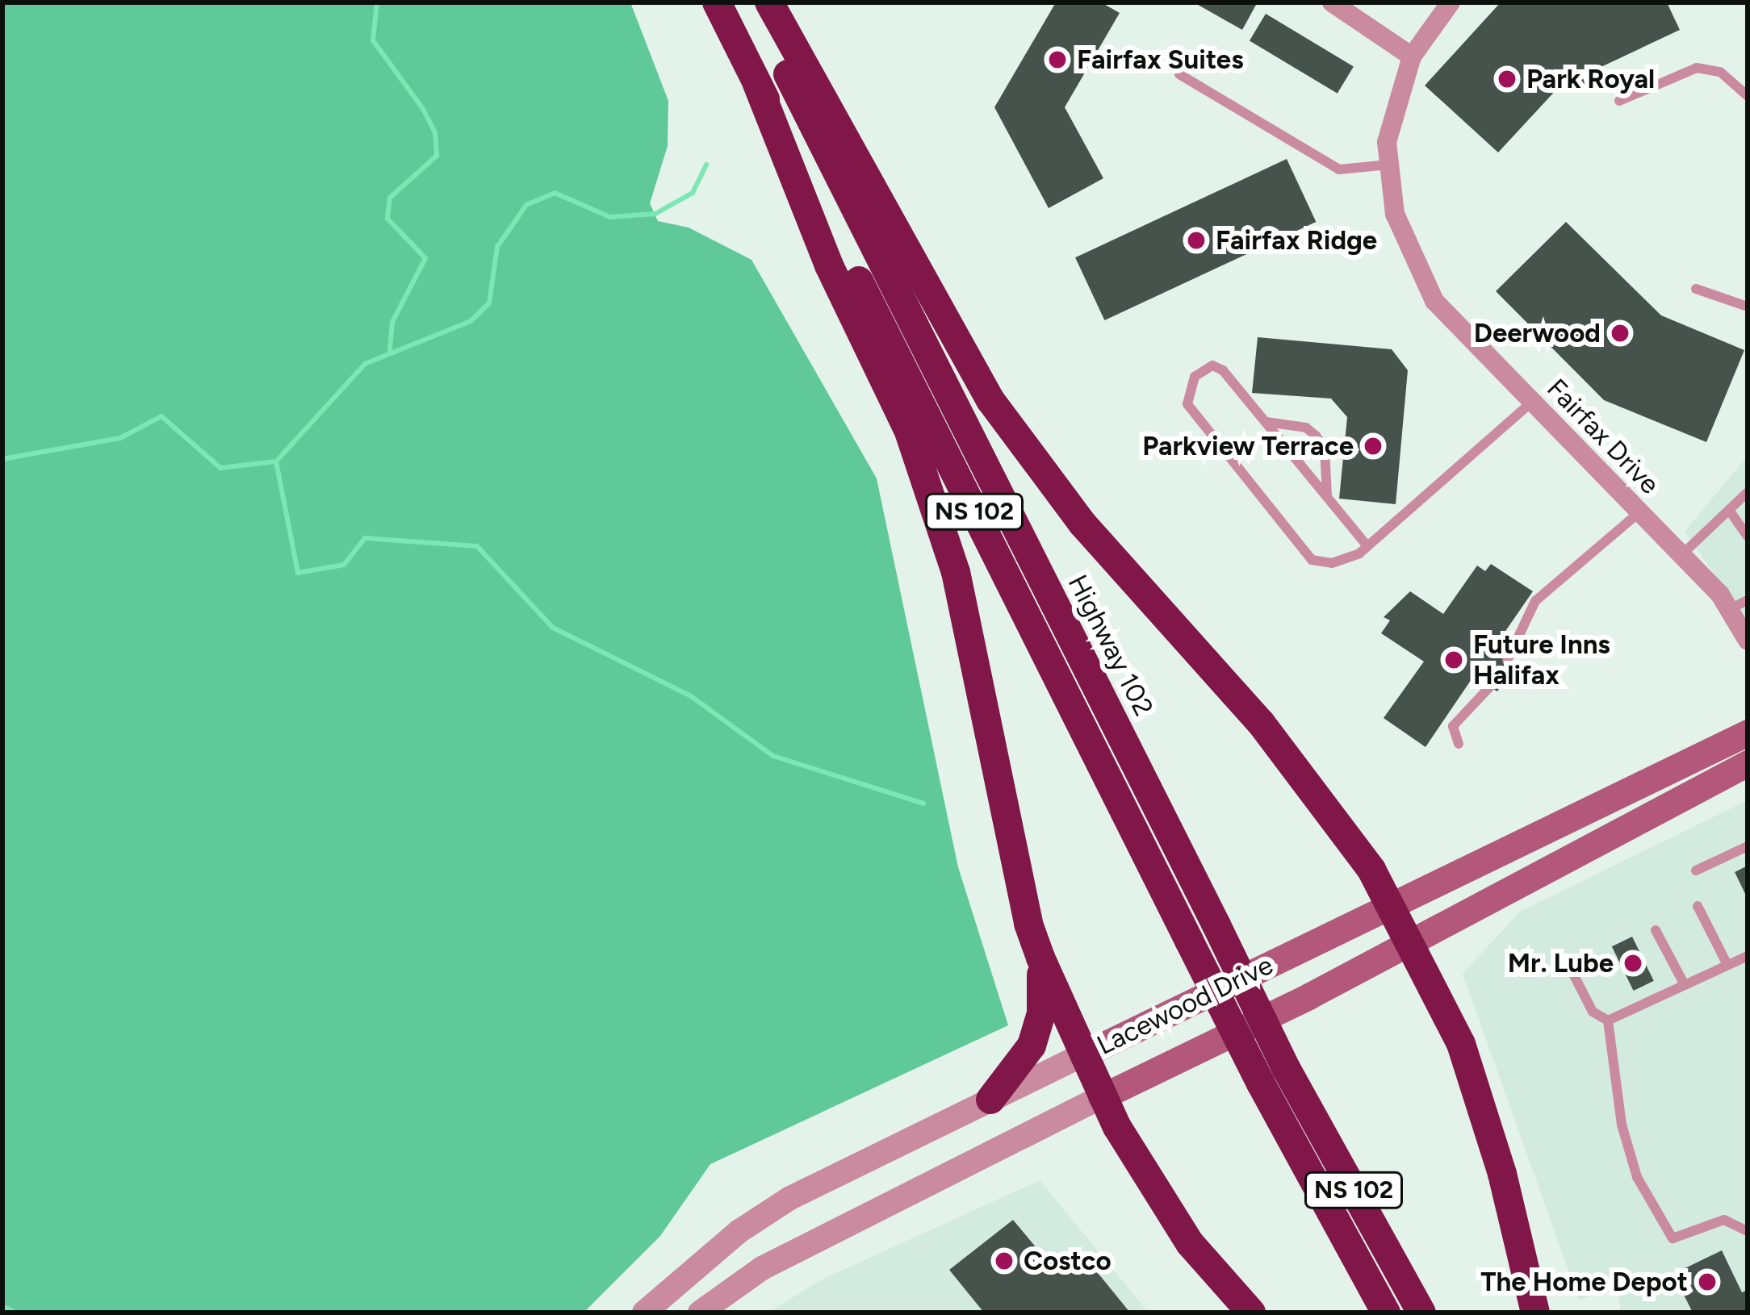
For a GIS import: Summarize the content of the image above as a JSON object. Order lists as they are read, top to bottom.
{
  "streets": {
    "highway": ["NS 102", "Highway 102"],
    "main road": ["Lacewood Drive"],
    "street": ["Fairfax Drive"]
  },
  "places": [
    "Fairfax Suites",
    "Park Royal",
    "Fairfax Ridge",
    "Deerwood",
    "Parkview Terrace",
    "Future Inns Halifax",
    "Mr. Lube",
    "Costco",
    "The Home Depot"
  ]
}
